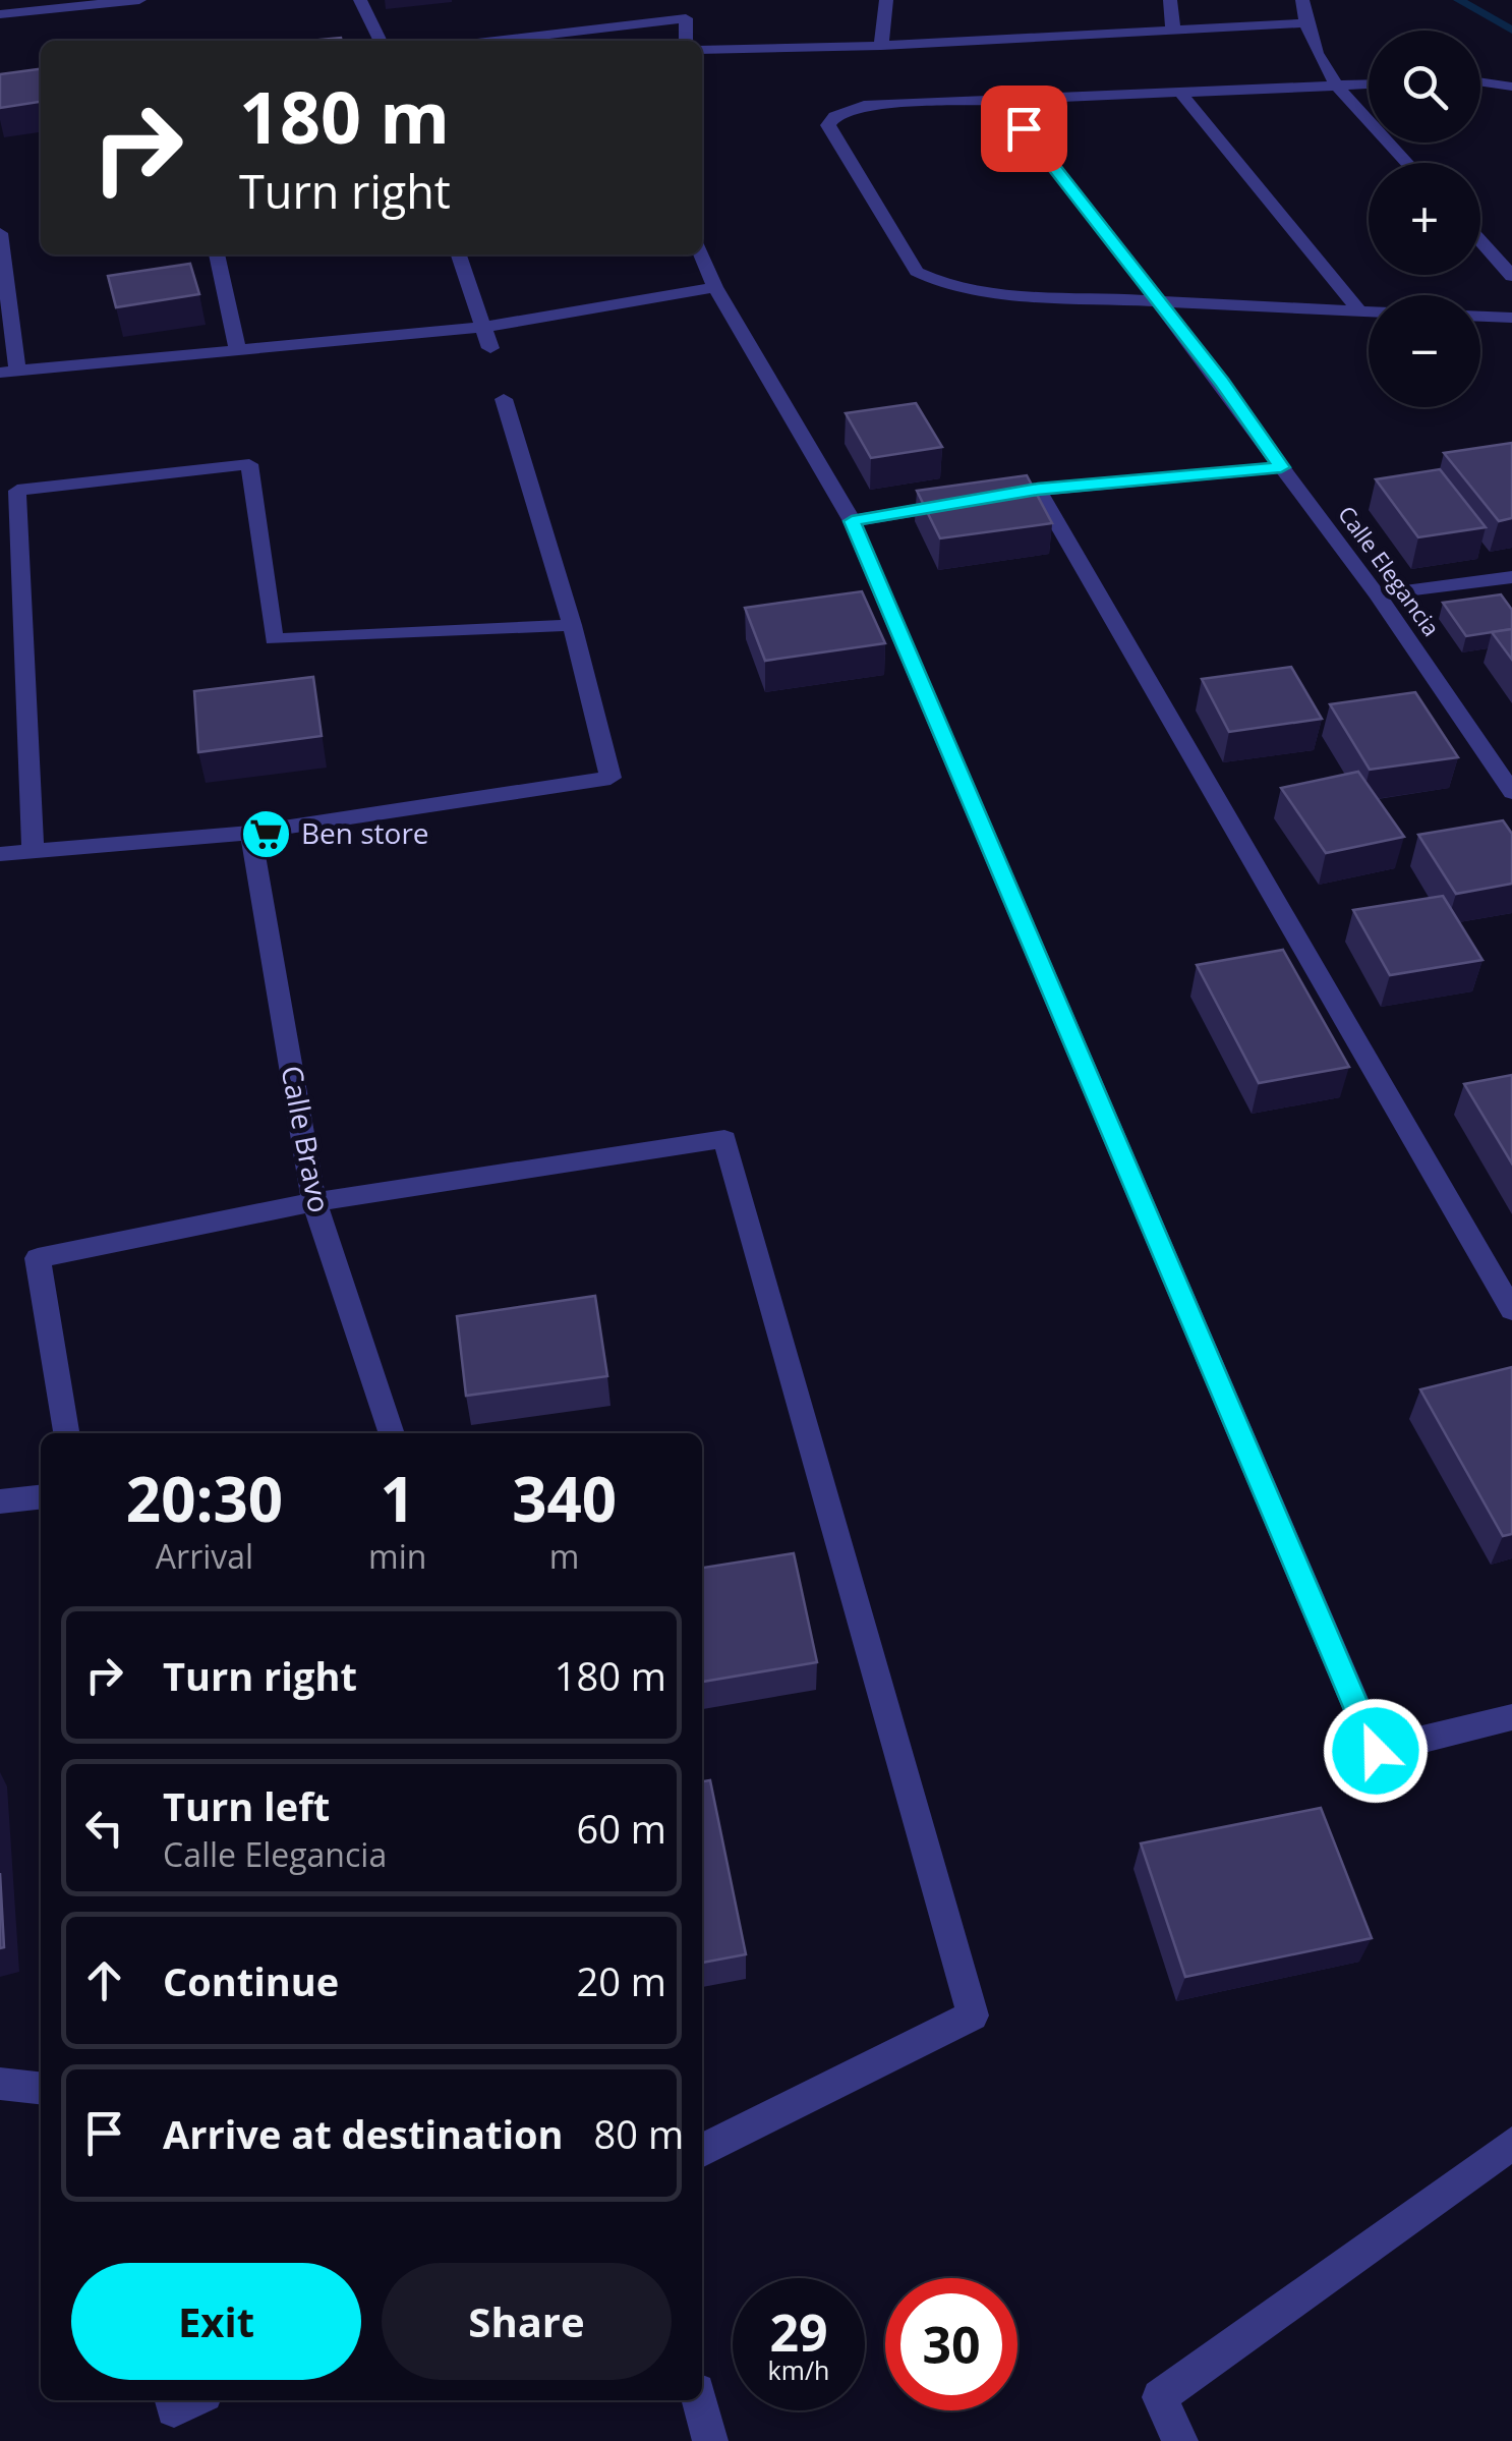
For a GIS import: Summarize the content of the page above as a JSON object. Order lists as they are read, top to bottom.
{
  "streets": {
    "street": ["Calle Elegancia", "Calle Bravo"]
  },
  "places": {
    "supermarket": ["Ben store"]
  },
  "page": {
    "map_buttons": ["+", "−"],
    "turn": ["180 m", "Turn right"],
    "eta": [
      "20:30",
      "Arrival",
      "1",
      "min",
      "340",
      "m"
    ],
    "list": [
      {
        "name": "Turn right",
        "value": "180 m"
      },
      {
        "name": "Turn left",
        "note": "Calle Elegancia",
        "value": "60 m"
      },
      {
        "name": "Continue",
        "value": "20 m"
      },
      {
        "name": "Arrive at destination",
        "value": "80 m"
      }
    ],
    "buttons": ["Exit", "Share"],
    "speed": "29 km/h",
    "limit": "30"
  }
}
